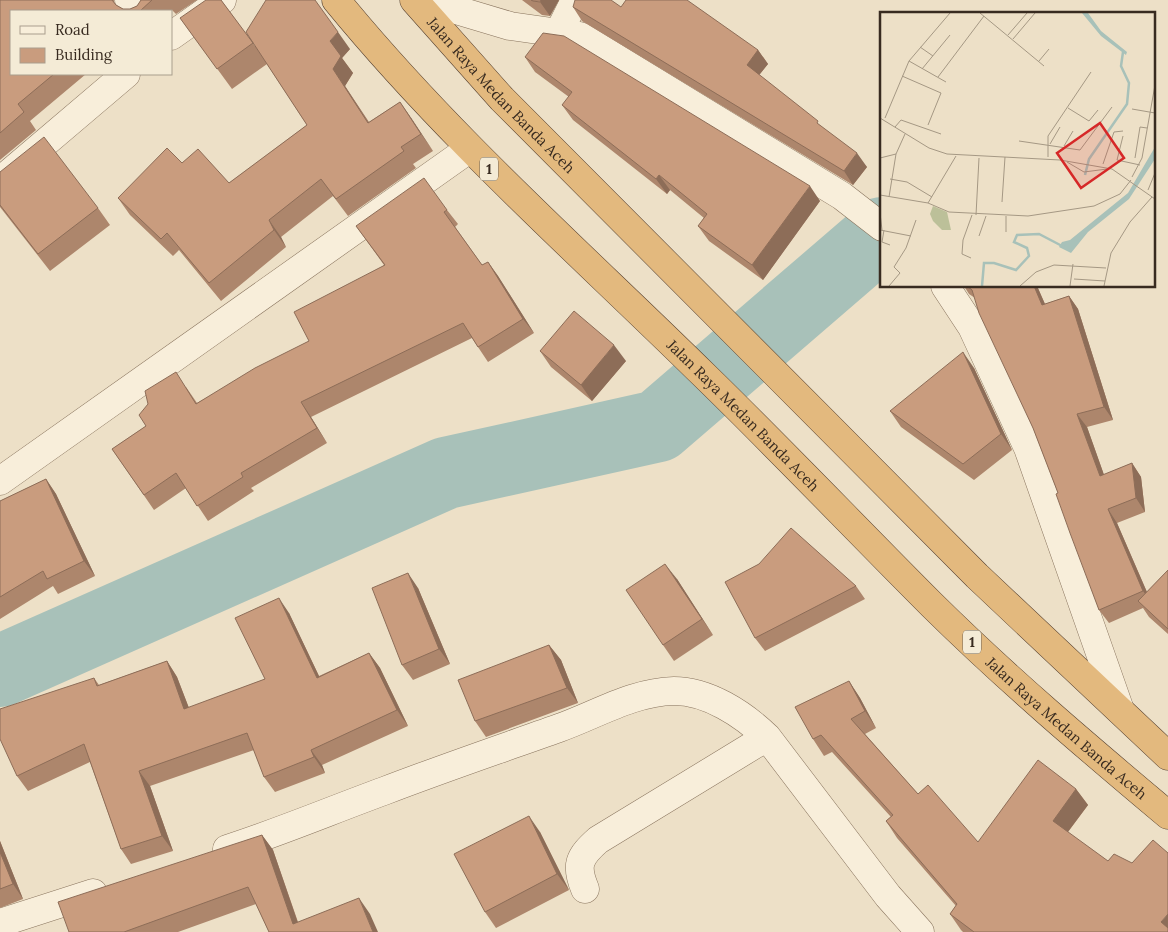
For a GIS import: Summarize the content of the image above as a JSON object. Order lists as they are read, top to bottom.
{
  "streets": {
    "highway": ["Jalan Raya Medan Banda Aceh", "1"]
  },
  "legend": ["Road", "Building"]
}
